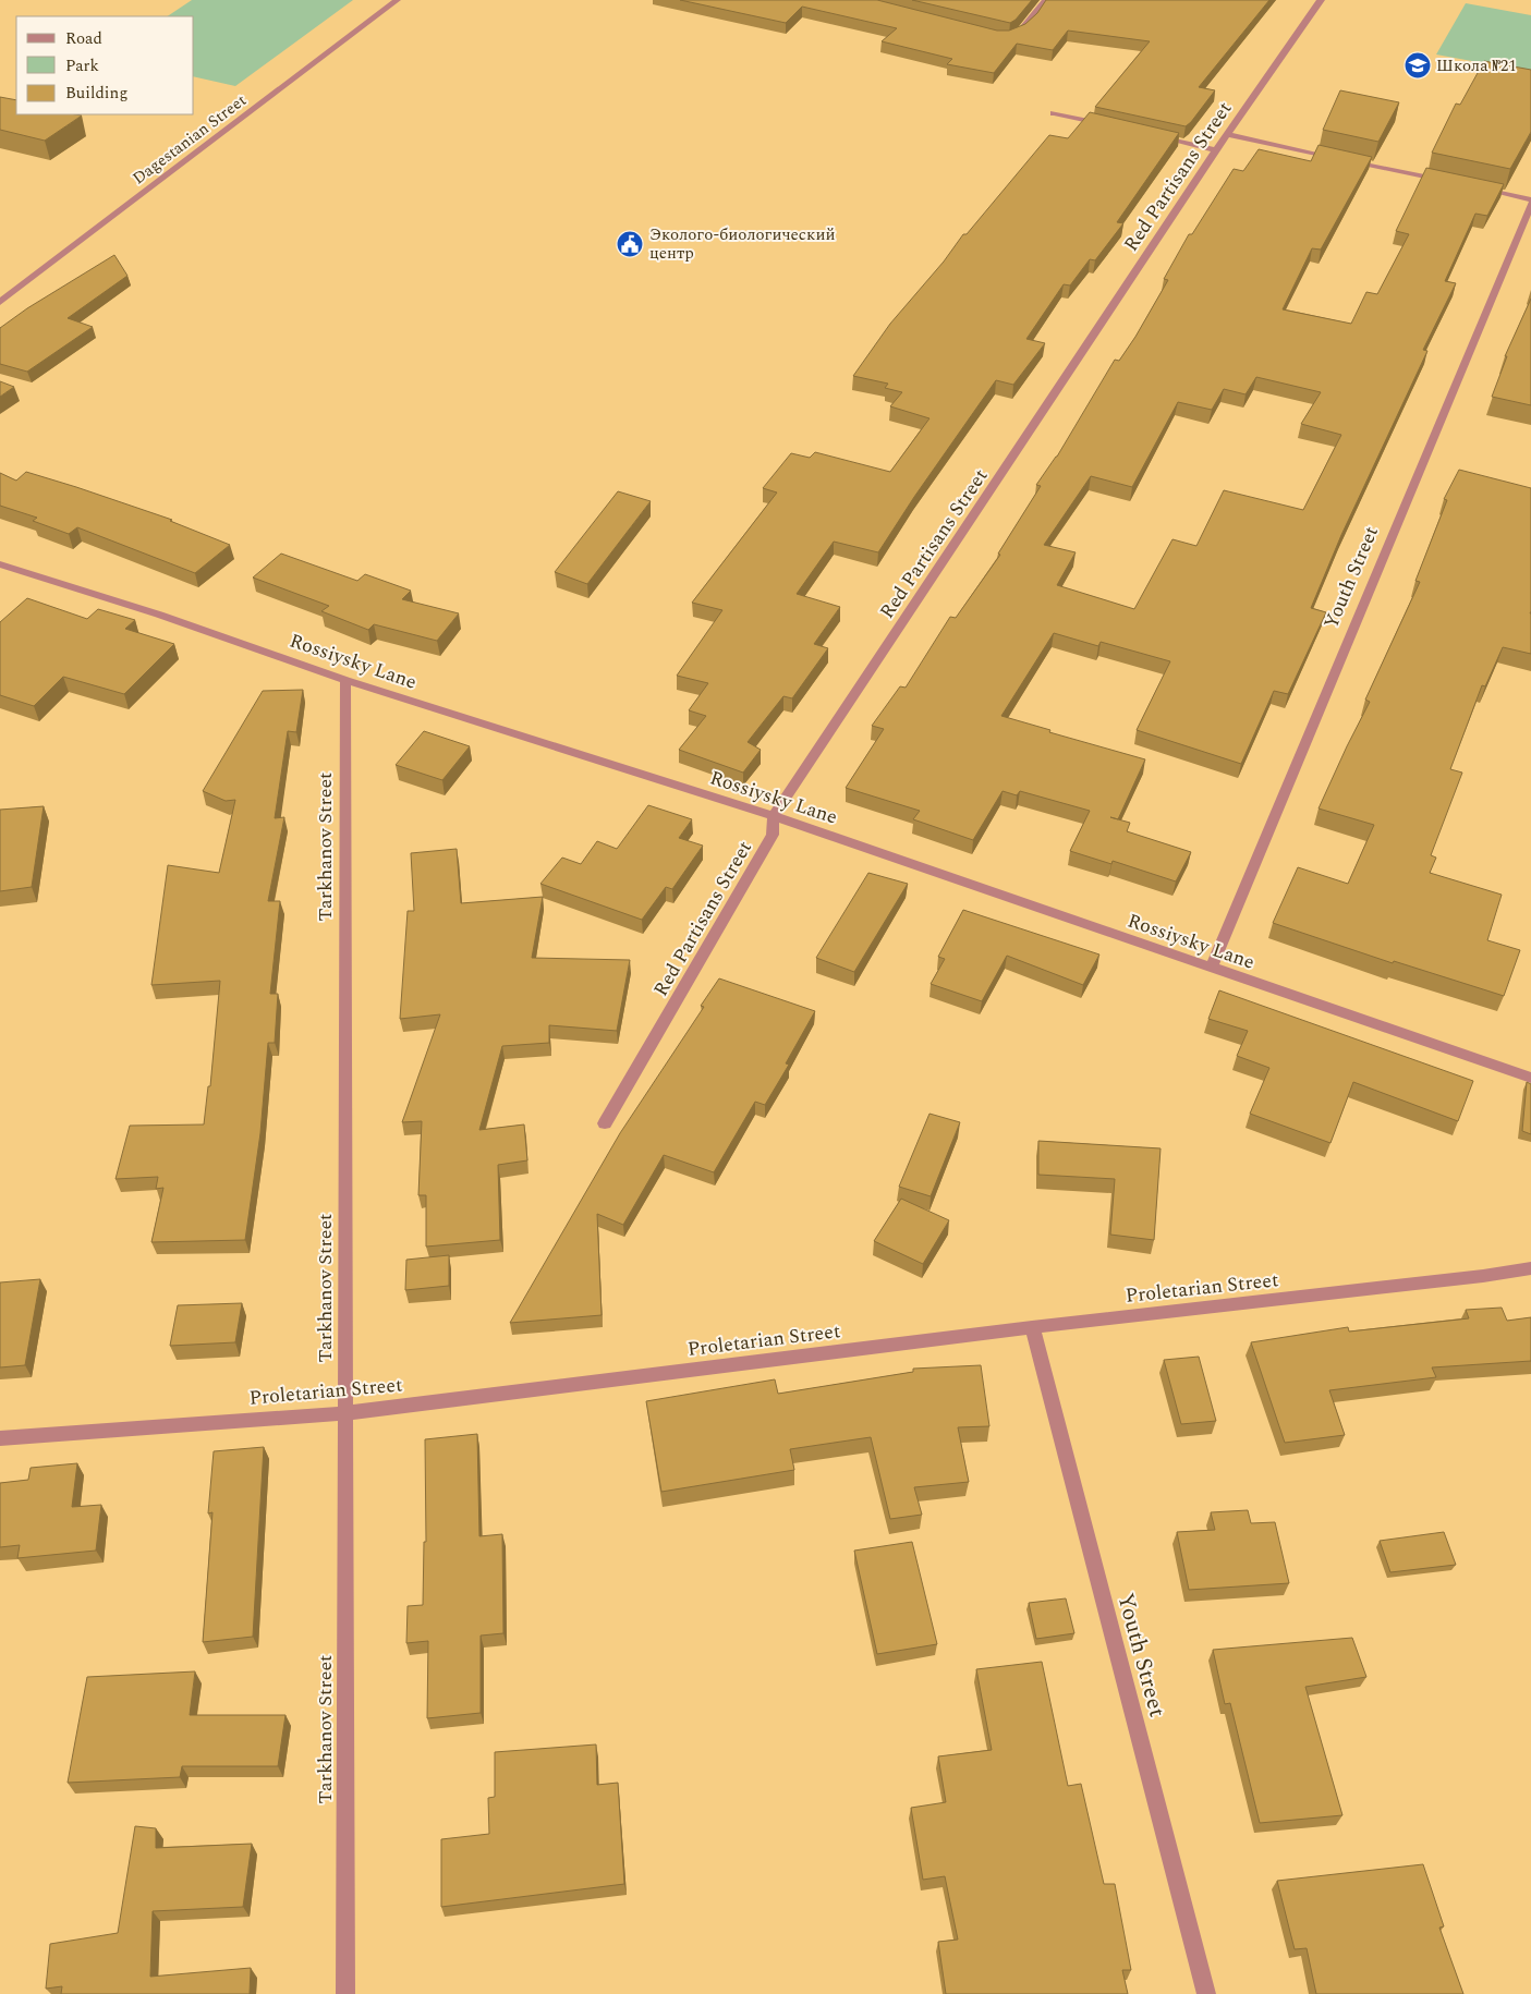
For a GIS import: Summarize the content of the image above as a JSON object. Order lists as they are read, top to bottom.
{
  "streets": {
    "street": [
      "Dagestanian Street",
      "Red Partisans Street",
      "Youth Street",
      "Rossiysky Lane",
      "Tarkhanov Street",
      "Proletarian Street"
    ]
  },
  "crossings": [
    ["Red Partisans Street", "Rossiysky Lane"],
    ["Youth Street", "Rossiysky Lane"],
    ["Youth Street", "Proletarian Street"],
    ["Rossiysky Lane", "Tarkhanov Street"],
    ["Tarkhanov Street", "Proletarian Street"]
  ],
  "places": {
    "school or university": ["Школа №21"],
    "public building": ["Эколого-биологический центр"]
  },
  "legend": ["Road", "Park", "Building"]
}
